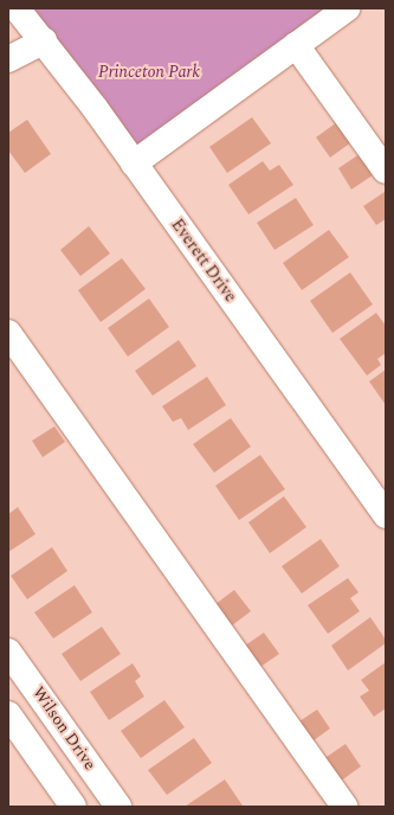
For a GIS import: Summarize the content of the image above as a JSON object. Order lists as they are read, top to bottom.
{
  "streets": {
    "street": ["Everett Drive", "Wilson Drive"]
  },
  "parks": ["Princeton Park"]
}
